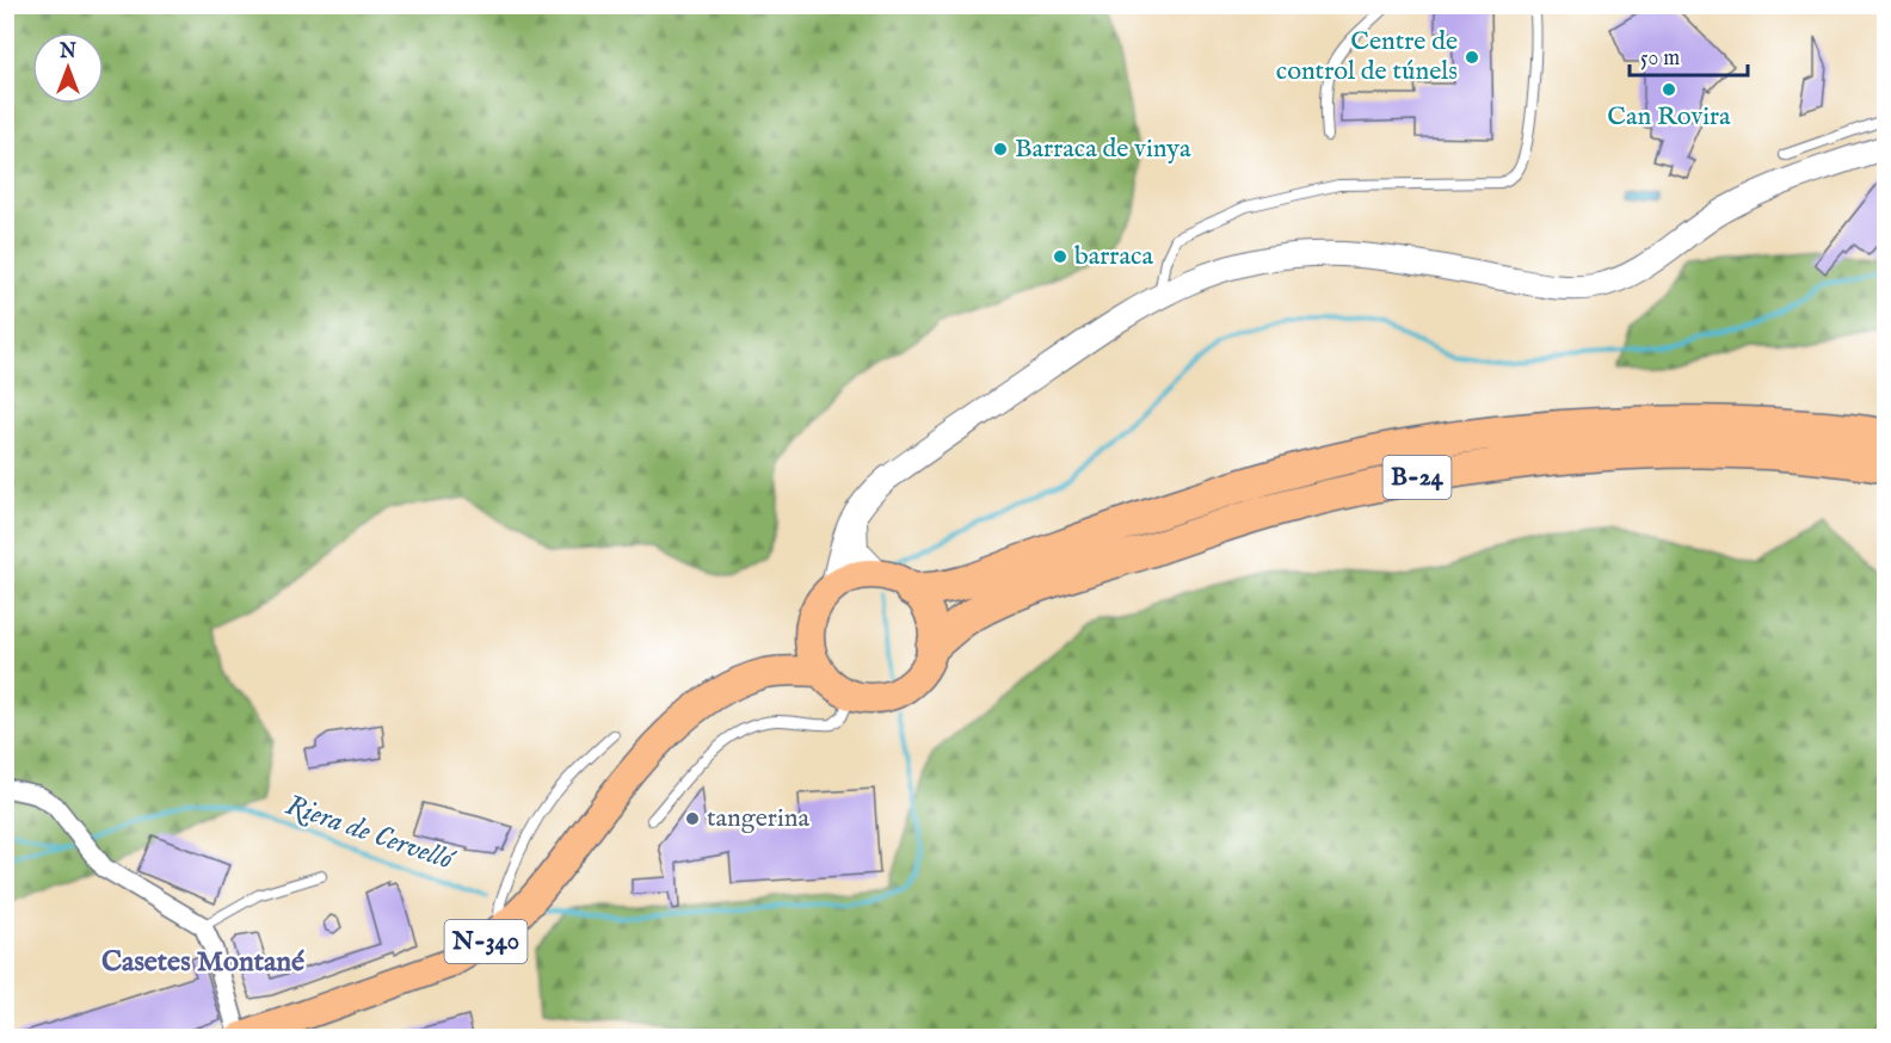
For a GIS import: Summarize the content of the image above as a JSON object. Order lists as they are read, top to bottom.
{
  "streets": {
    "highway": ["B-24"],
    "main road": ["N-340"]
  },
  "crossings": [
    ["B-24", "N-340"]
  ],
  "districts": ["Casetes Montané"],
  "water": ["Riera de Cervelló"],
  "places": [
    "Centre de control de túnels",
    "Can Rovira",
    "Barraca de vinya",
    "barraca",
    "tangerina"
  ],
  "scale_bar": "50 m",
  "north": "top"
}
